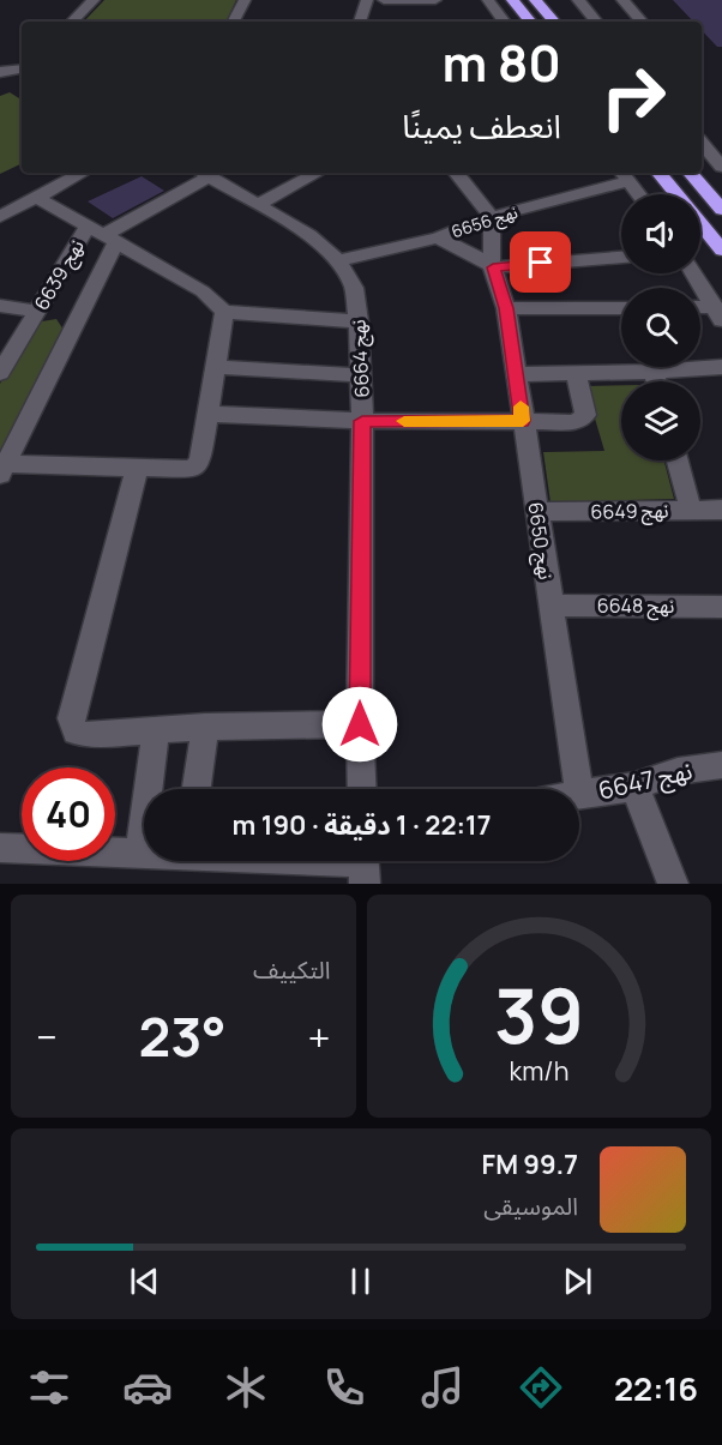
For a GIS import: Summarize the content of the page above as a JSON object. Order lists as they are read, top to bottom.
{
  "streets": {
    "street": [
      "نهج 6656",
      "نهج 6639",
      "نهج 6664",
      "نهج 6649",
      "نهج 6650",
      "نهج 6648",
      "نهج 6647"
    ]
  },
  "crossings": [
    ["نهج 6656", "نهج 6664"],
    ["نهج 6656", "نهج 6650"],
    ["نهج 6649", "نهج 6650"],
    ["نهج 6650", "نهج 6648"]
  ],
  "page": {
    "turn": ["80 m", "انعطف يمينًا"],
    "limit": "40",
    "trip": "22:17 · 1 دقيقة · 190 m",
    "tile": "التكييف",
    "heat": ["−", "23°", "+"],
    "song": ["99.7 FM", "الموسيقى"],
    "tabs": "22:16",
    "gauge": ["39", "km/h"]
  }
}
